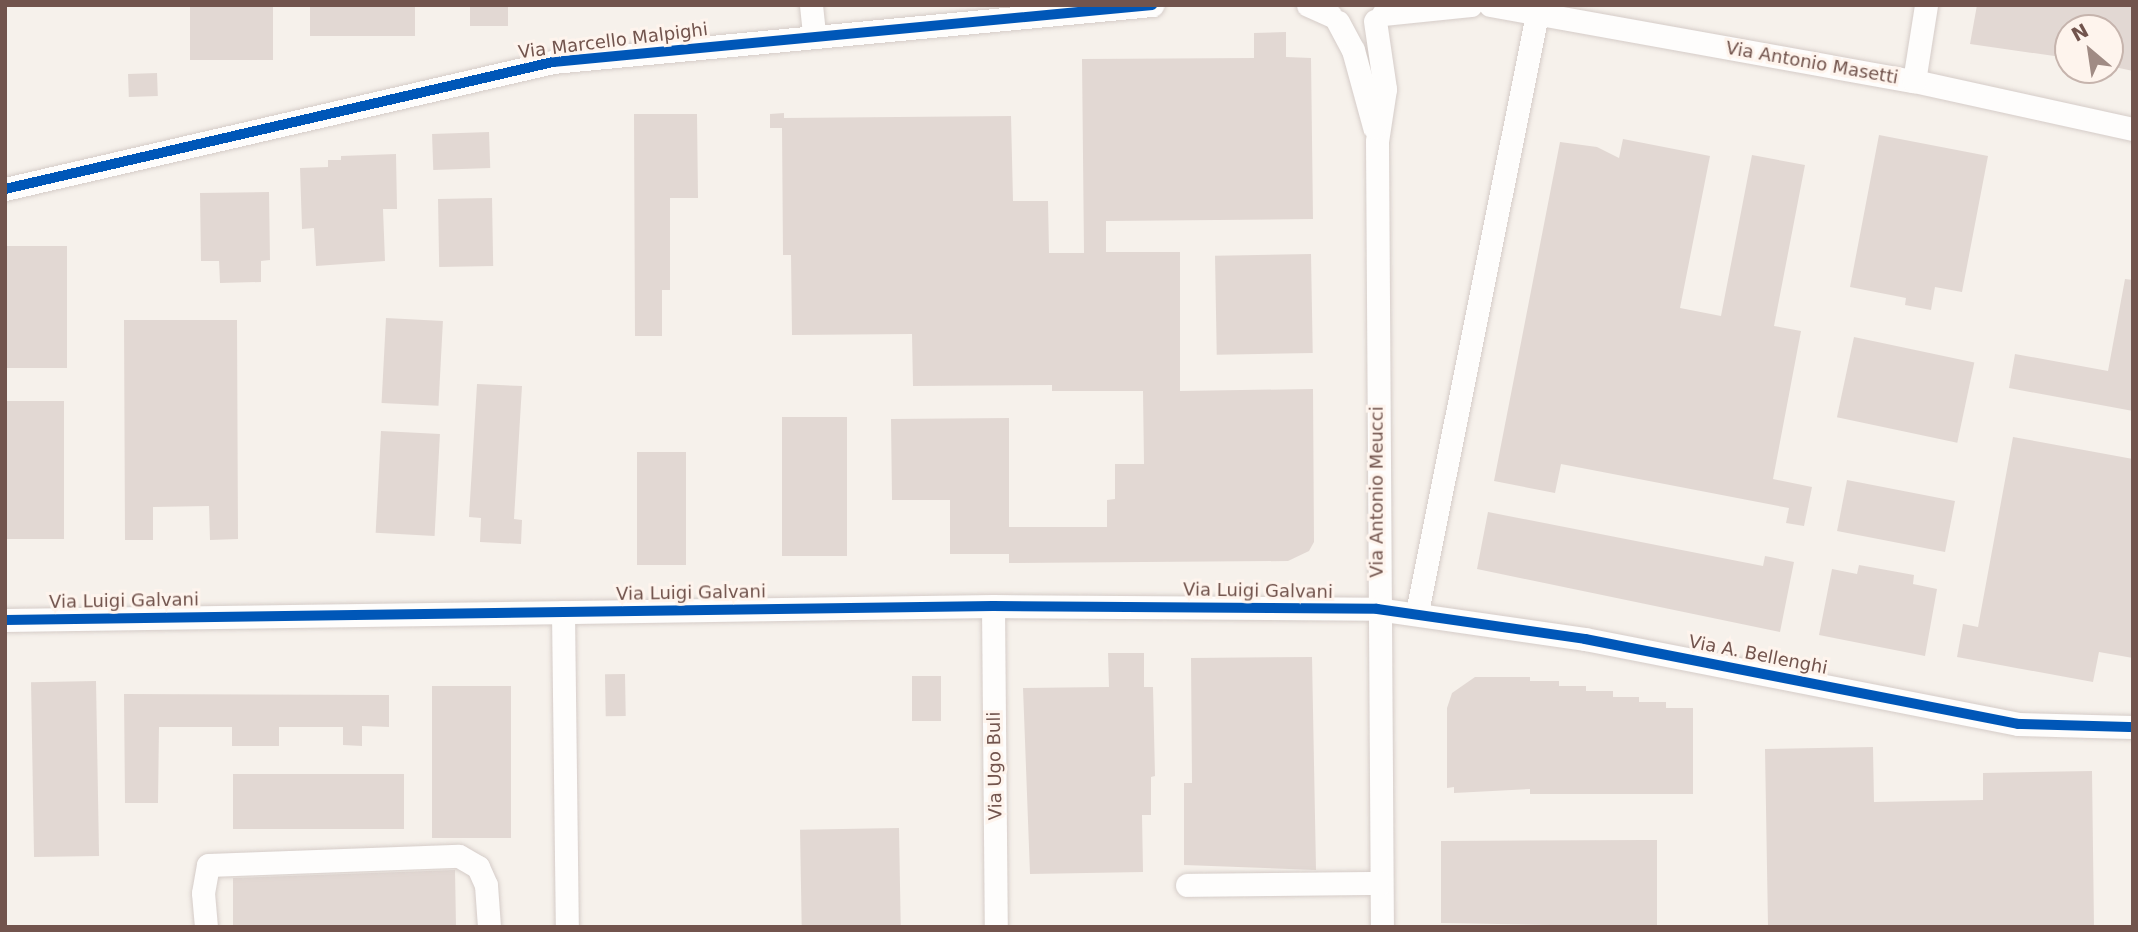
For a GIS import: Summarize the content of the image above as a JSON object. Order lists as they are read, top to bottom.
{
  "streets": {
    "street": [
      "Via Marcello Malpighi",
      "Via Antonio Masetti",
      "Via Antonio Meucci",
      "Via Luigi Galvani",
      "Via A. Bellenghi",
      "Via Ugo Buli"
    ]
  },
  "crossings": [
    ["Via Antonio Meucci", "Via Luigi Galvani"],
    ["Via Antonio Meucci", "Via A. Bellenghi"],
    ["Via Luigi Galvani", "Via A. Bellenghi"],
    ["Via Luigi Galvani", "Via Ugo Buli"]
  ],
  "north": "top left"
}
